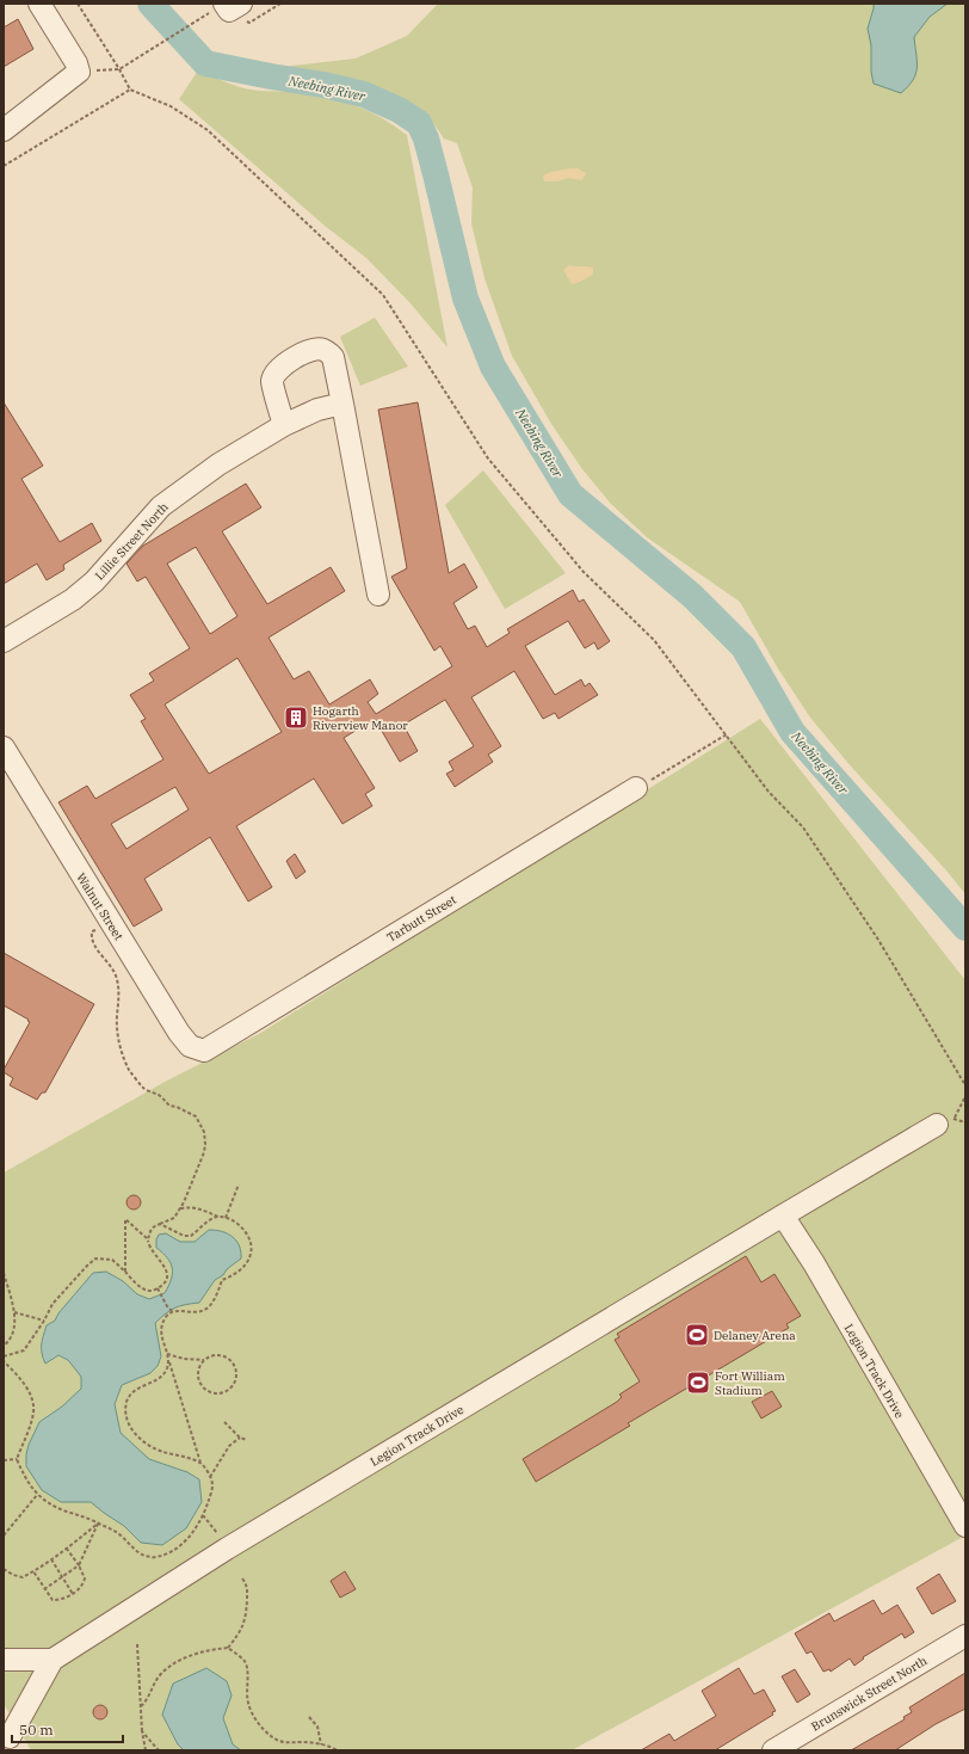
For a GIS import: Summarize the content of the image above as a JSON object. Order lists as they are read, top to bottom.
{
  "streets": {
    "street": [
      "Lillie Street North",
      "Walnut Street",
      "Tarbutt Street",
      "Legion Track Drive",
      "Brunswick Street North"
    ]
  },
  "crossings": [
    ["Walnut Street", "Tarbutt Street"]
  ],
  "water": ["Neebing River"],
  "places": {
    "building": ["Hogarth Riverview Manor"],
    "sports": ["Delaney Arena", "Fort William Stadium"]
  },
  "scale_bar": "50 m"
}
